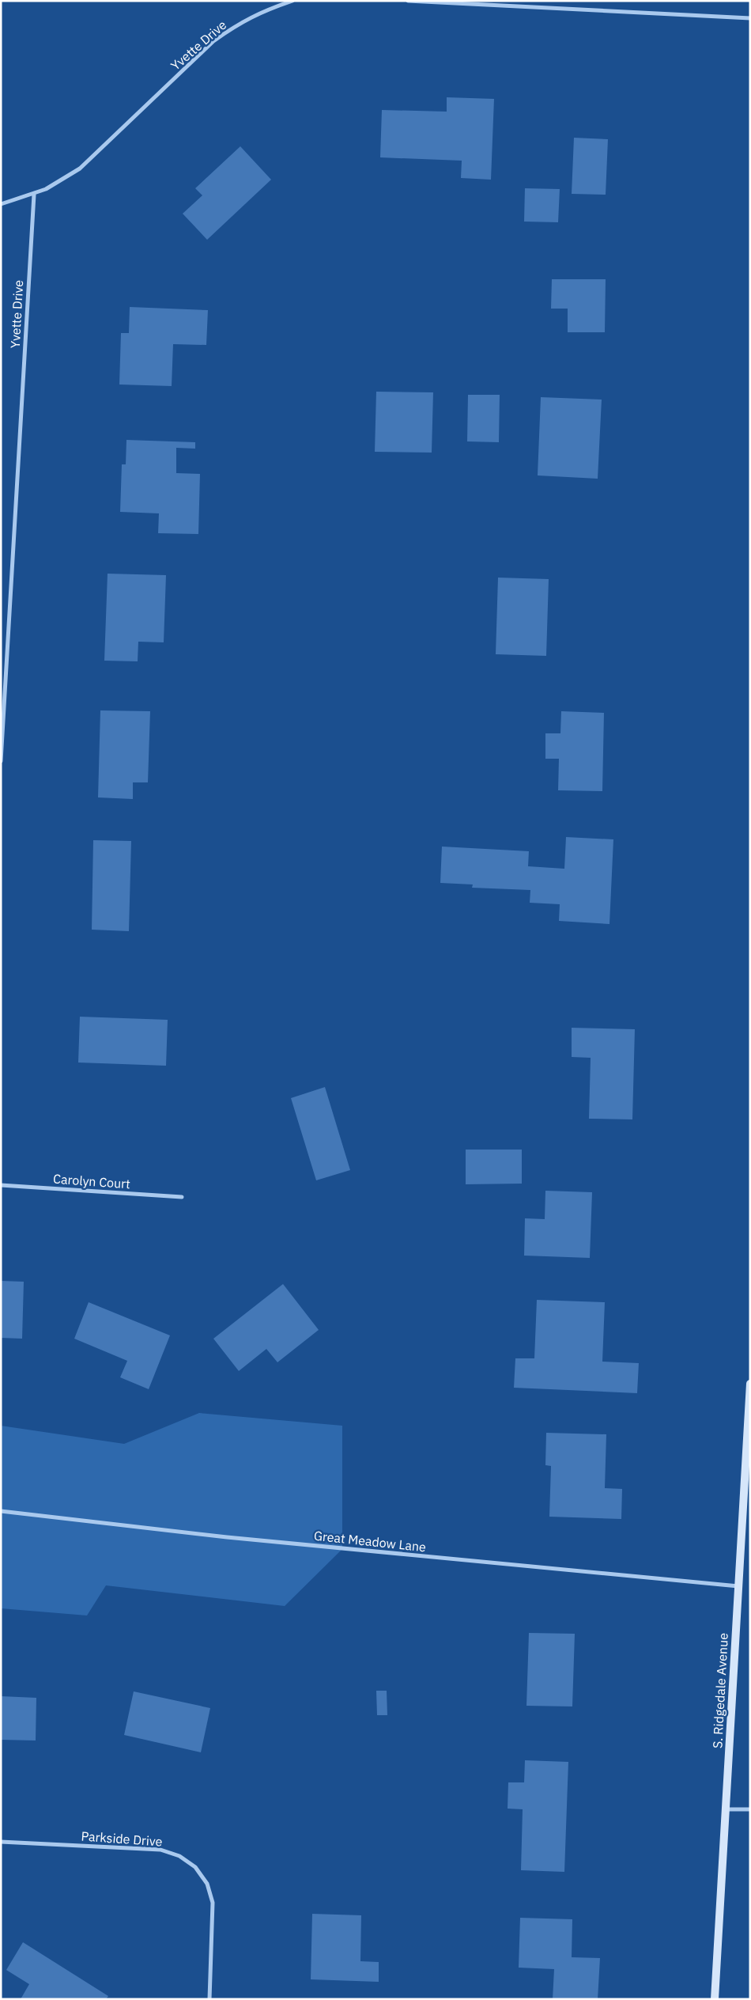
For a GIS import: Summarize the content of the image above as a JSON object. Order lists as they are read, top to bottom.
{
  "streets": {
    "main road": ["S. Ridgedale Avenue"],
    "street": [
      "Yvette Drive",
      "Carolyn Court",
      "Great Meadow Lane",
      "Parkside Drive"
    ]
  },
  "crossings": [
    ["Great Meadow Lane", "S. Ridgedale Avenue"]
  ]
}
